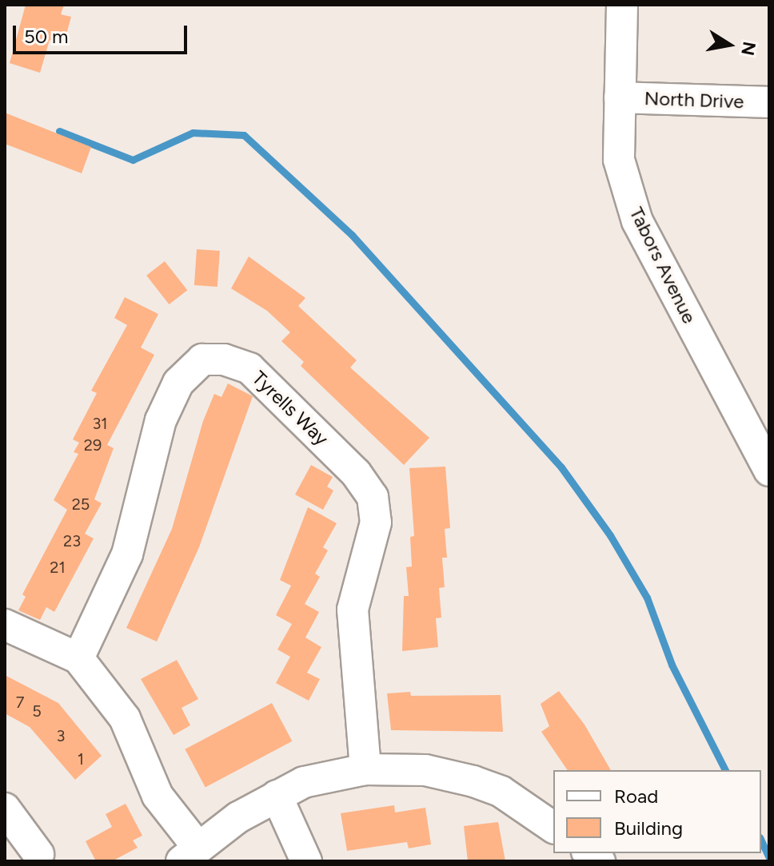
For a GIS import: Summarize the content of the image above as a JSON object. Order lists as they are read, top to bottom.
{
  "streets": {
    "street": ["North Drive", "Tabors Avenue", "Tyrells Way"]
  },
  "crossings": [
    ["North Drive", "Tabors Avenue"]
  ],
  "house_numbers": [
    "31",
    "29",
    "25",
    "23",
    "21",
    "7",
    "5",
    "3",
    "1"
  ],
  "legend": ["Road", "Building"],
  "scale_bar": "50 m",
  "north": "right"
}
